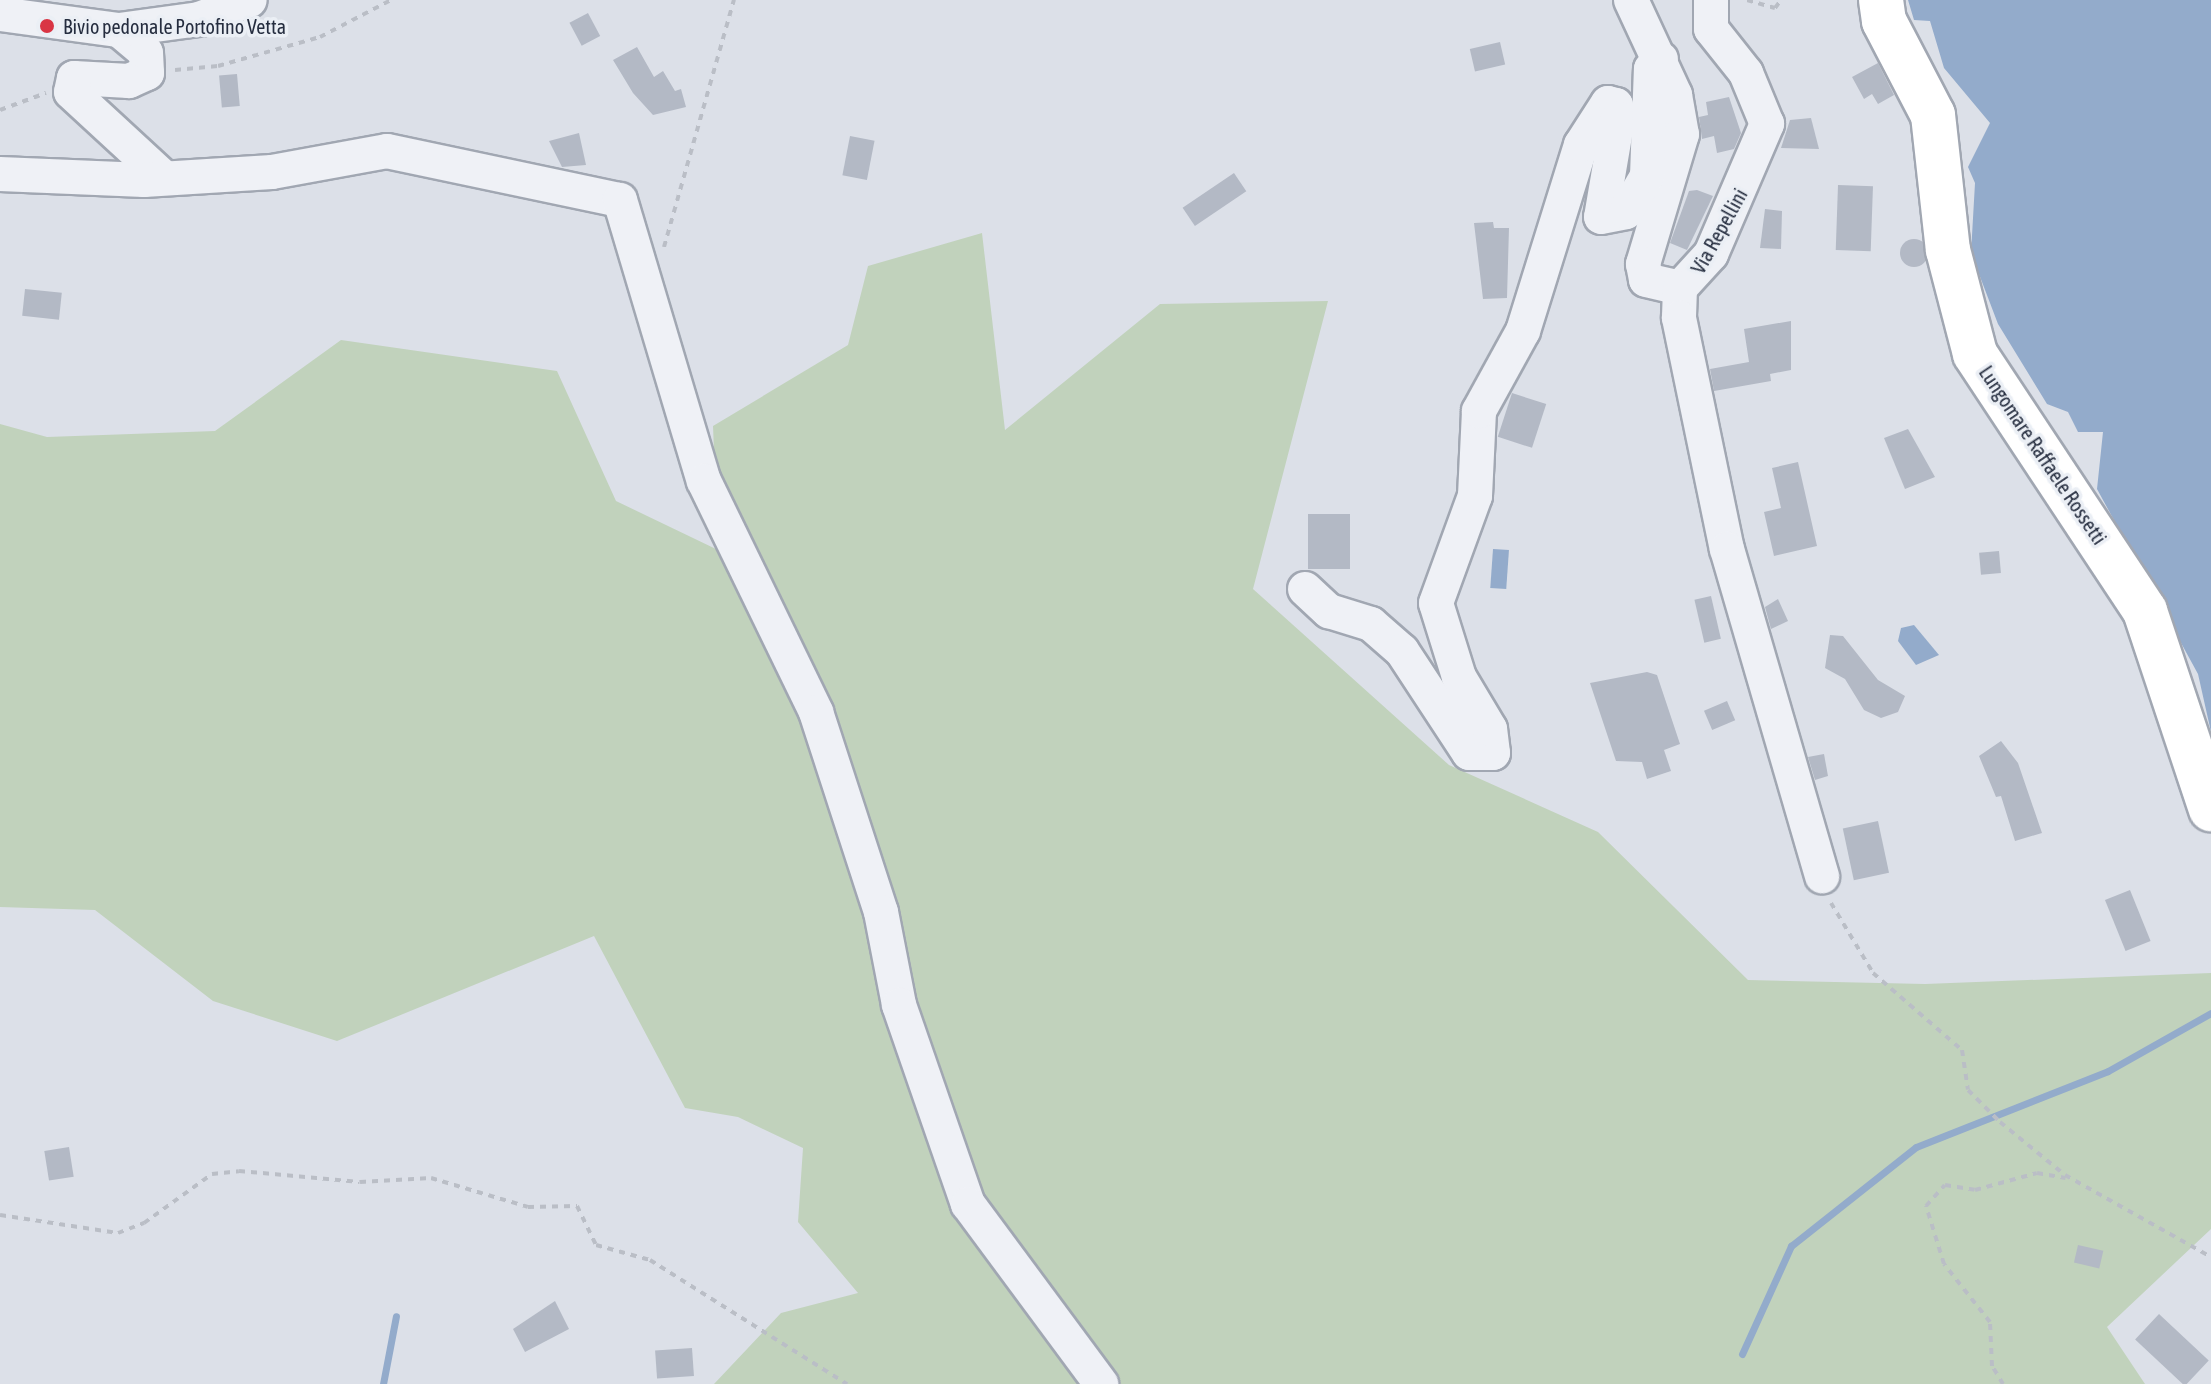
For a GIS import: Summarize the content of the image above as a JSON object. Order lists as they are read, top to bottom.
{
  "streets": {
    "main road": ["Lungomare Raffaele Rossetti"],
    "street": ["Via Repellini"]
  },
  "places": ["Bivio pedonale Portofino Vetta"]
}
